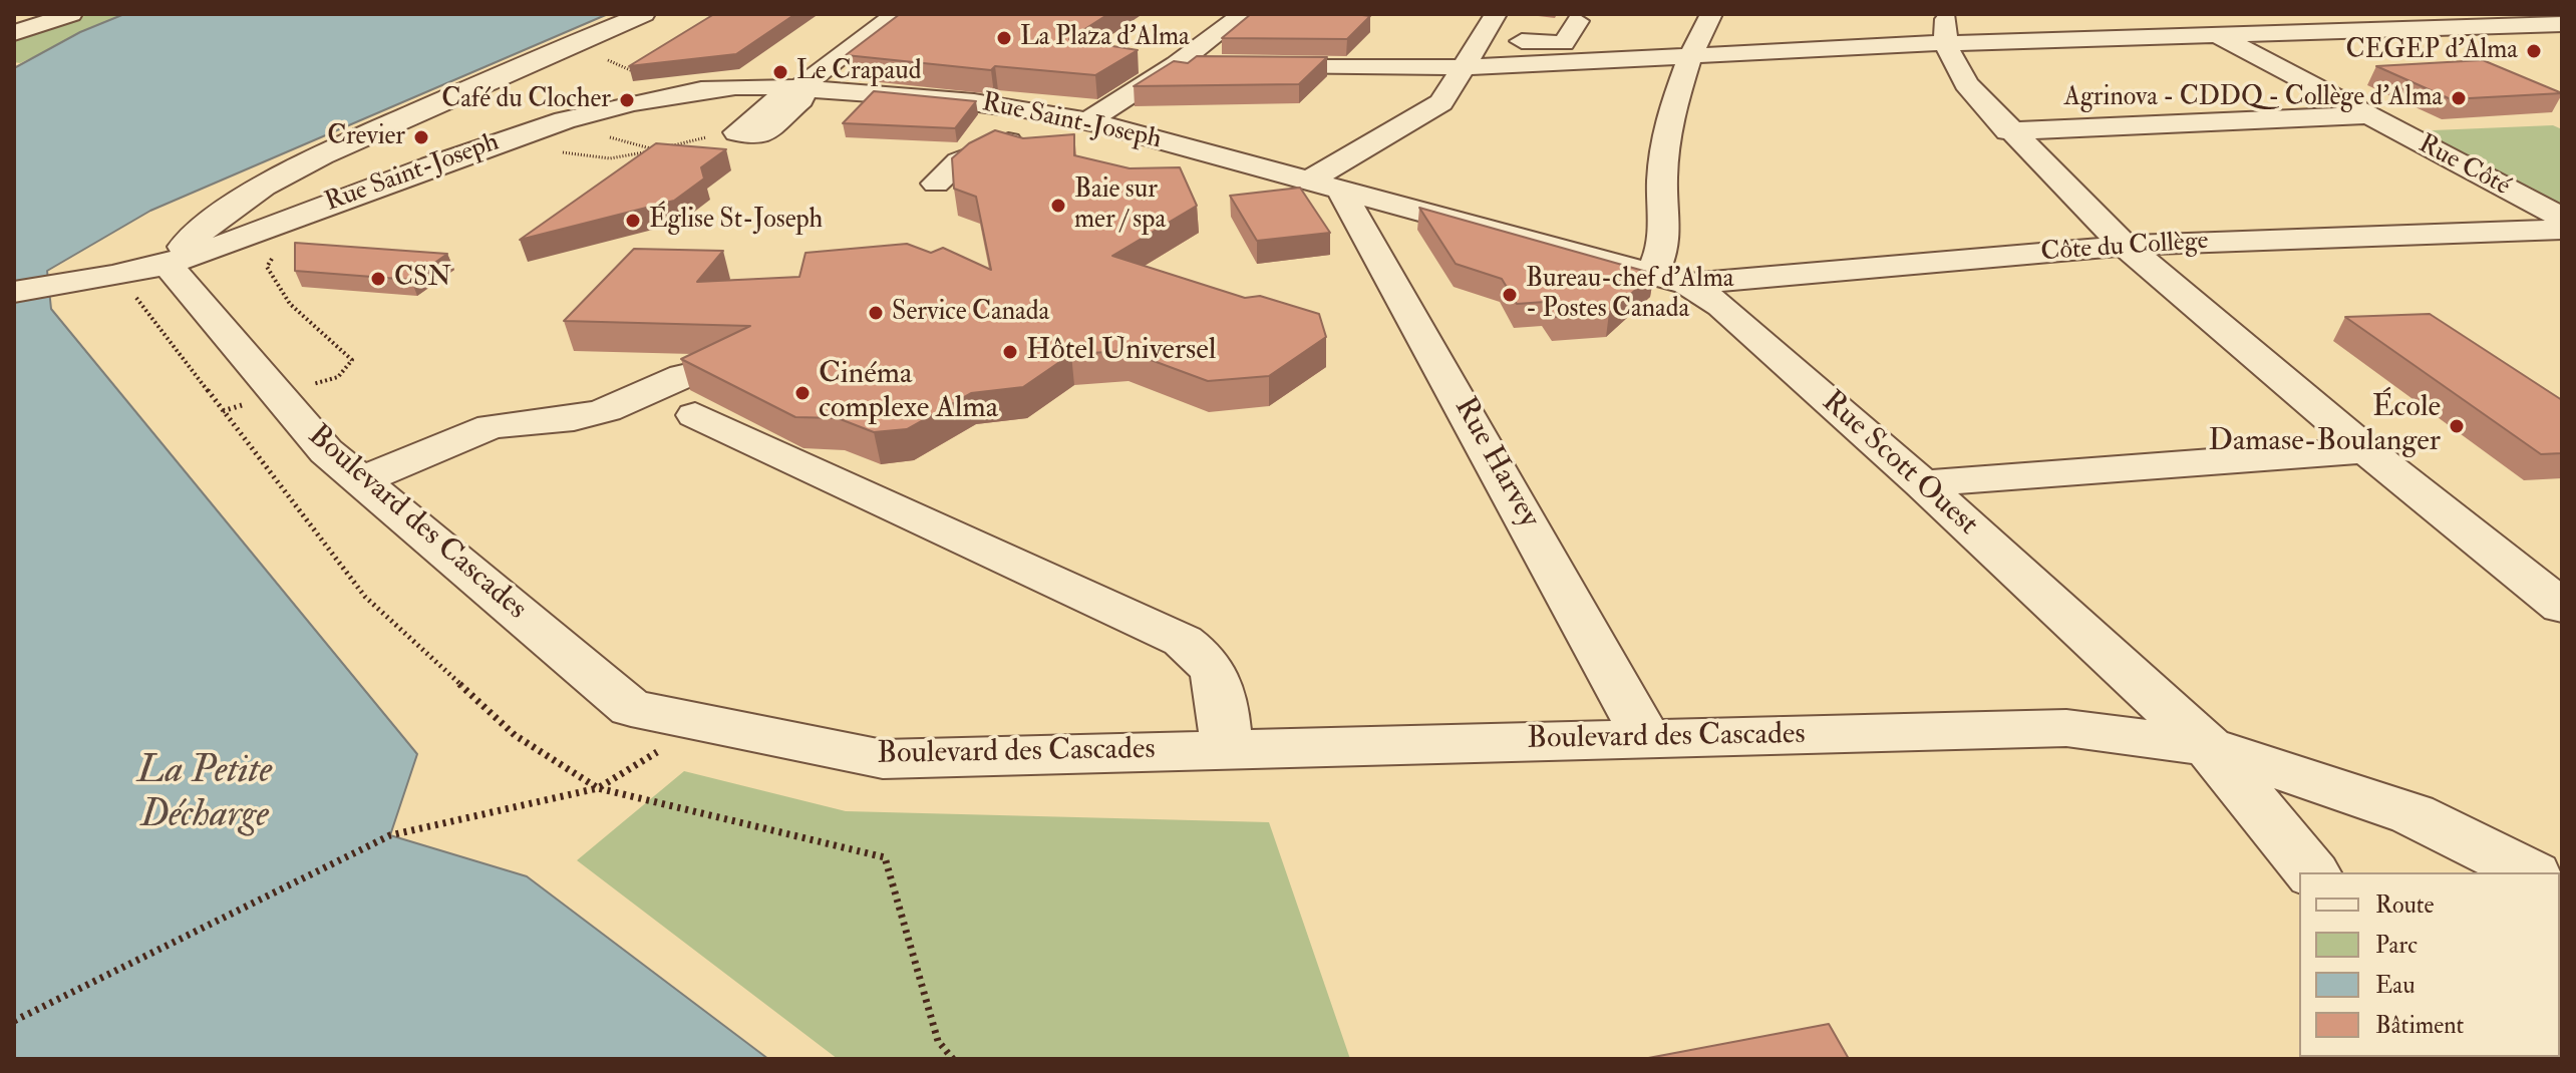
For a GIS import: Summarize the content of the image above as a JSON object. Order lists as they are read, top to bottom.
{
  "streets": {
    "street": [
      "Rue Saint-Joseph",
      "Rue Côté",
      "Côte du Collège",
      "Rue Harvey",
      "Rue Scott Ouest",
      "Boulevard des Cascades"
    ]
  },
  "crossings": [
    ["Rue Saint-Joseph", "Côte du Collège"],
    ["Rue Saint-Joseph", "Rue Harvey"],
    ["Rue Saint-Joseph", "Rue Scott Ouest"],
    ["Rue Saint-Joseph", "Boulevard des Cascades"],
    ["Côte du Collège", "Rue Scott Ouest"],
    ["Rue Harvey", "Boulevard des Cascades"],
    ["Rue Scott Ouest", "Boulevard des Cascades"]
  ],
  "water": ["La Petite Décharge"],
  "places": [
    "La Plaza d'Alma",
    "CEGEP d'Alma",
    "Le Crapaud",
    "Agrinova - CDDQ - Collège d'Alma",
    "Café du Clocher",
    "Crevier",
    "Baie sur mer / spa",
    "Église St-Joseph",
    "CSN",
    "Bureau-chef d'Alma - Postes Canada",
    "Service Canada",
    "Hôtel Universel",
    "Cinéma complexe Alma",
    "École Damase-Boulanger"
  ],
  "legend": [
    "Route",
    "Parc",
    "Eau",
    "Bâtiment"
  ]
}
